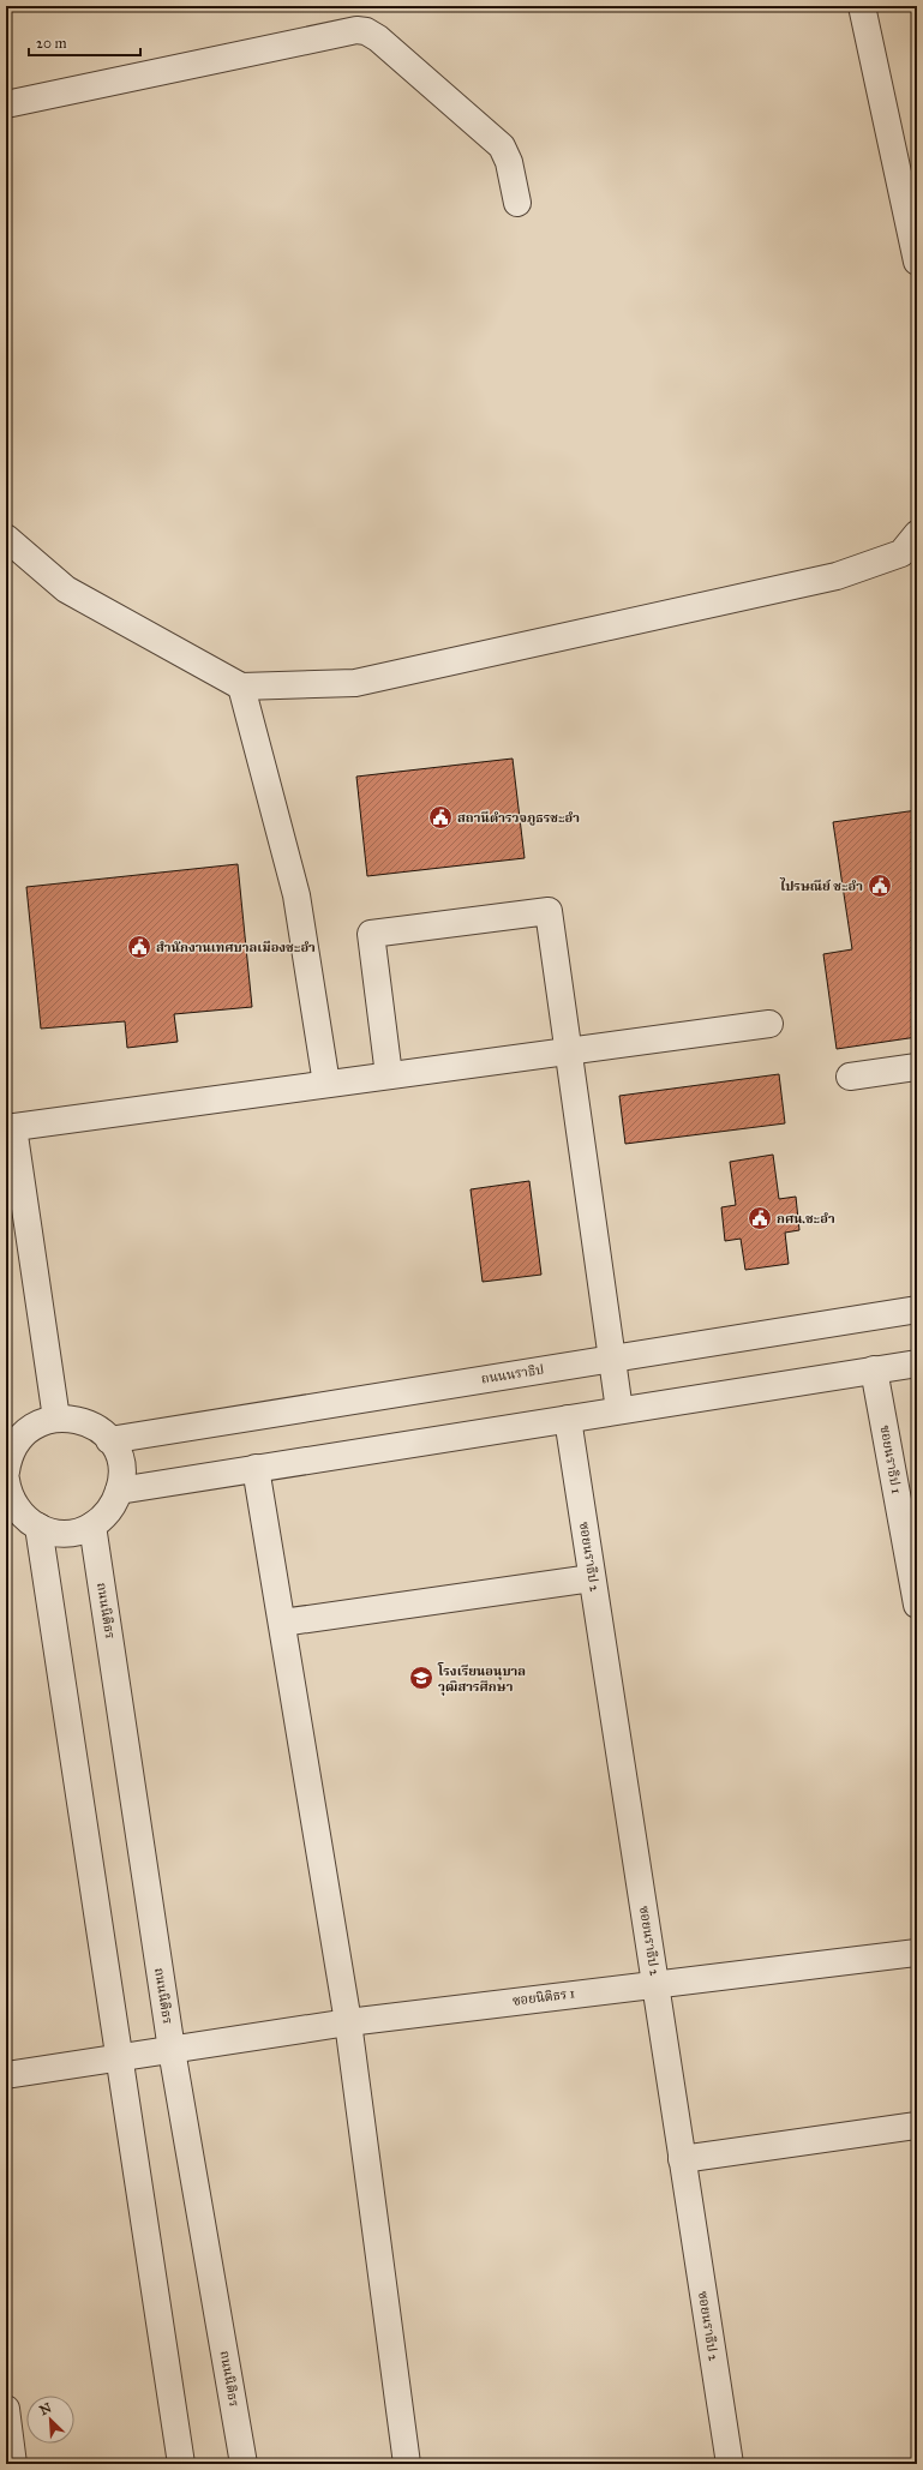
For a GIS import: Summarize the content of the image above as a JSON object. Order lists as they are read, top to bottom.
{
  "streets": {
    "street": [
      "ถนนนราธิป",
      "ซอยนราธิป 1",
      "ซอยนราธิป 2",
      "ถนนนิติธร",
      "ซอยนิติธร 1"
    ]
  },
  "crossings": [
    ["ซอยนราธิป 2", "ซอยนิติธร 1"],
    ["ถนนนิติธร", "ซอยนิติธร 1"]
  ],
  "places": {
    "public building": [
      "สถานีตำรวจภูธรชะอำ",
      "ไปรษณีย์ ชะอำ",
      "สํานักงานเทศบาลเมืองชะอำ",
      "กศน.ชะอำ"
    ],
    "school or university": ["โรงเรียนอนุบาล วุฒิสารศึกษา"]
  },
  "scale_bar": "20 m",
  "north": "top left"
}
